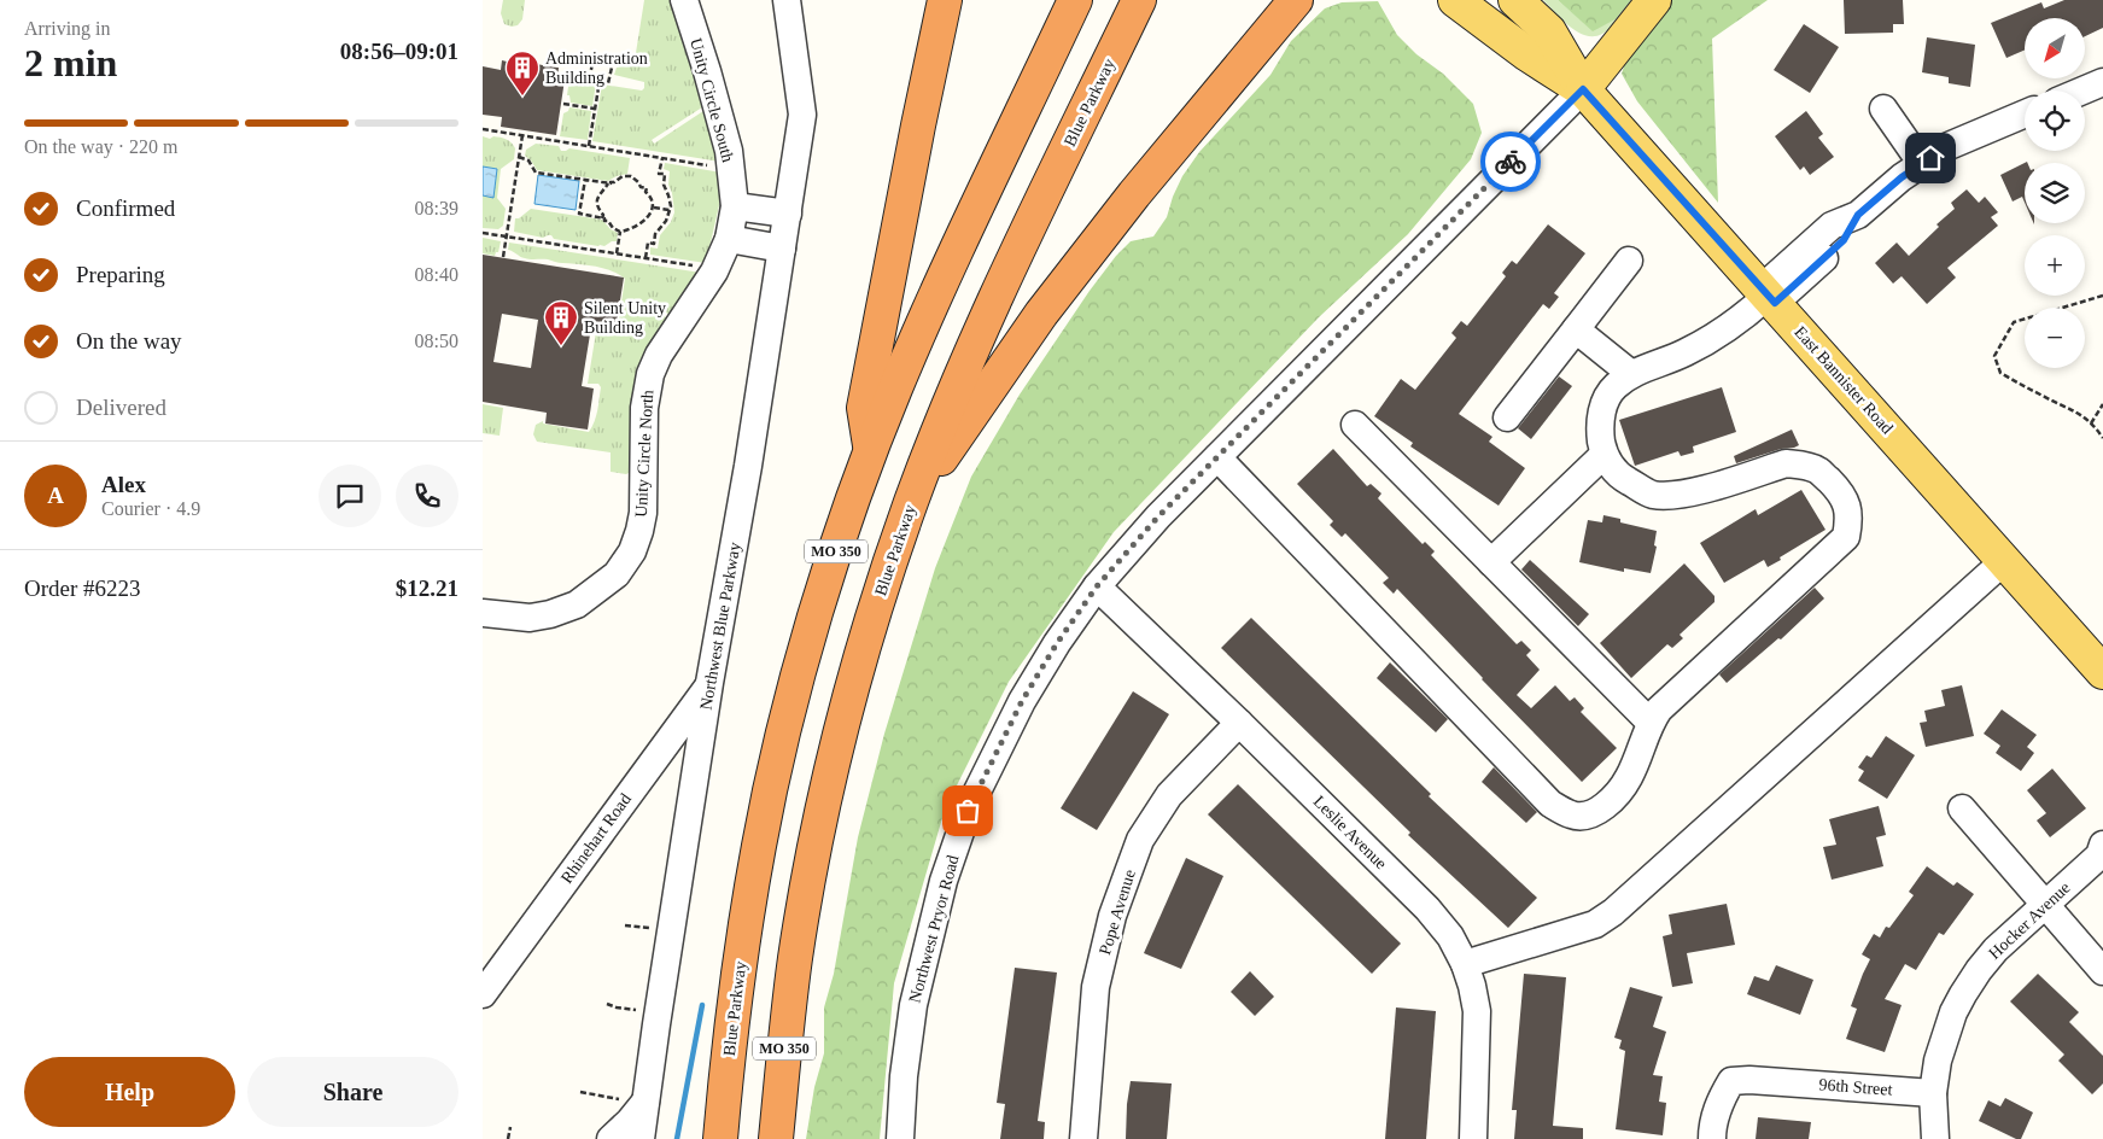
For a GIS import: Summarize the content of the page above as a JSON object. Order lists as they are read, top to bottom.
{
  "streets": {
    "highway": ["Blue Parkway", "MO 350"],
    "main road": ["East Bannister Road", "Northwest Pryor Road"],
    "street": [
      "Unity Circle South",
      "Unity Circle North",
      "Northwest Blue Parkway",
      "Leslie Avenue",
      "Rhinehart Road",
      "Pope Avenue",
      "Hocker Avenue",
      "96th Street"
    ]
  },
  "crossings": [
    ["Unity Circle South", "Unity Circle North"],
    ["East Bannister Road", "Northwest Pryor Road"],
    ["Northwest Blue Parkway", "Rhinehart Road"],
    ["Leslie Avenue", "Pope Avenue"],
    ["Leslie Avenue", "Northwest Pryor Road"],
    ["Hocker Avenue", "96th Street"]
  ],
  "places": {
    "building": ["Administration Building", "Silent Unity Building"]
  },
  "north": "bottom left",
  "page": {
    "heading": ["2 min", "Arriving in", "08:56–09:01"],
    "panel": [
      "Alex",
      "Courier · 4.9",
      "Order #6223",
      "$12.21"
    ],
    "map_buttons": ["+", "−"],
    "bar": "On the way · 220 m",
    "list": [
      ["Confirmed", "08:39"],
      ["Preparing", "08:40"],
      ["On the way", "08:50"],
      "Delivered"
    ],
    "round": "A",
    "buttons": ["Help", "Share"]
  }
}
